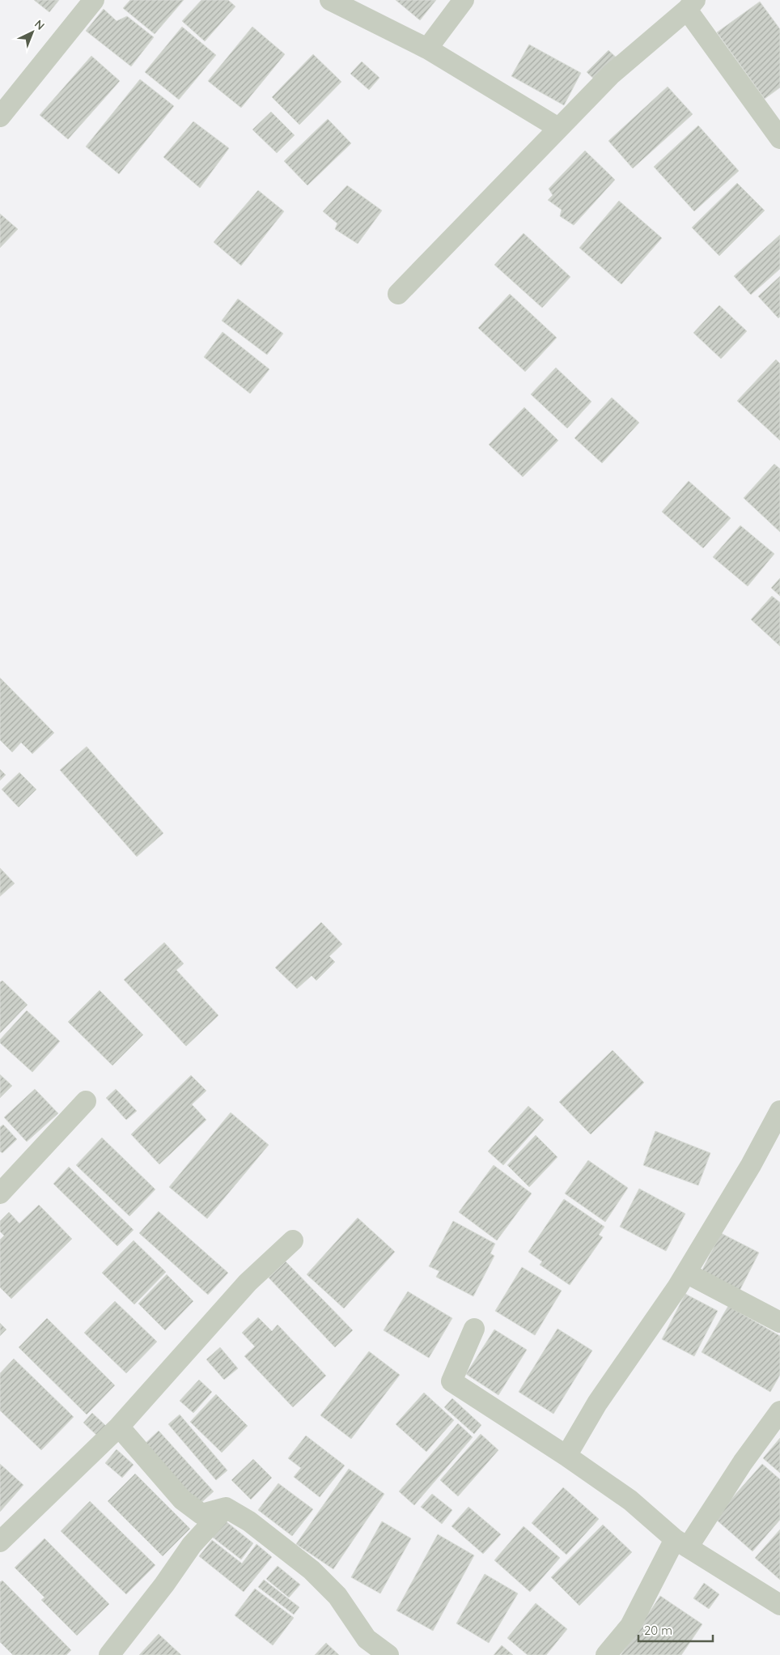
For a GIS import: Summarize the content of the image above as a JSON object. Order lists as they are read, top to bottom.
{
  "scale_bar": "20 m",
  "north": "top right"
}
